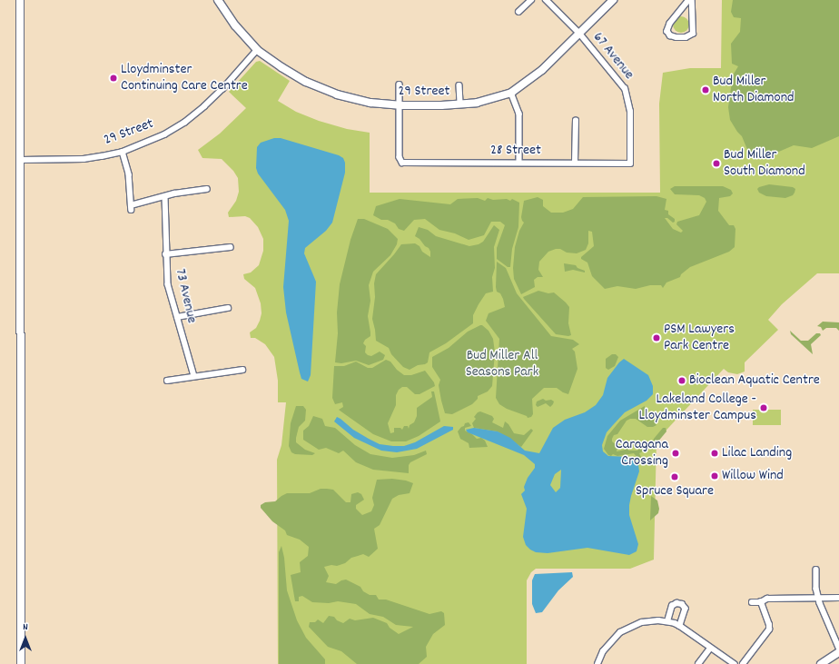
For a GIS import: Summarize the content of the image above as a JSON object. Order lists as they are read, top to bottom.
{
  "streets": {
    "main road": ["29 Street"],
    "street": ["67 Avenue", "28 Street", "73 Avenue"]
  },
  "crossings": [
    ["67 Avenue", "29 Street"],
    ["67 Avenue", "28 Street"],
    ["29 Street", "28 Street"]
  ],
  "parks": ["Bud Miller All Seasons Park"],
  "places": [
    "Lloydminster Continuing Care Centre",
    "Bud Miller North Diamond",
    "Bud Miller South Diamond",
    "PSM Lawyers Park Centre",
    "Bioclean Aquatic Centre",
    "Lakeland College - Lloydminster Campus",
    "Caragana Crossing",
    "Lilac Landing",
    "Willow Wind",
    "Spruce Square"
  ],
  "north": "top"
}
